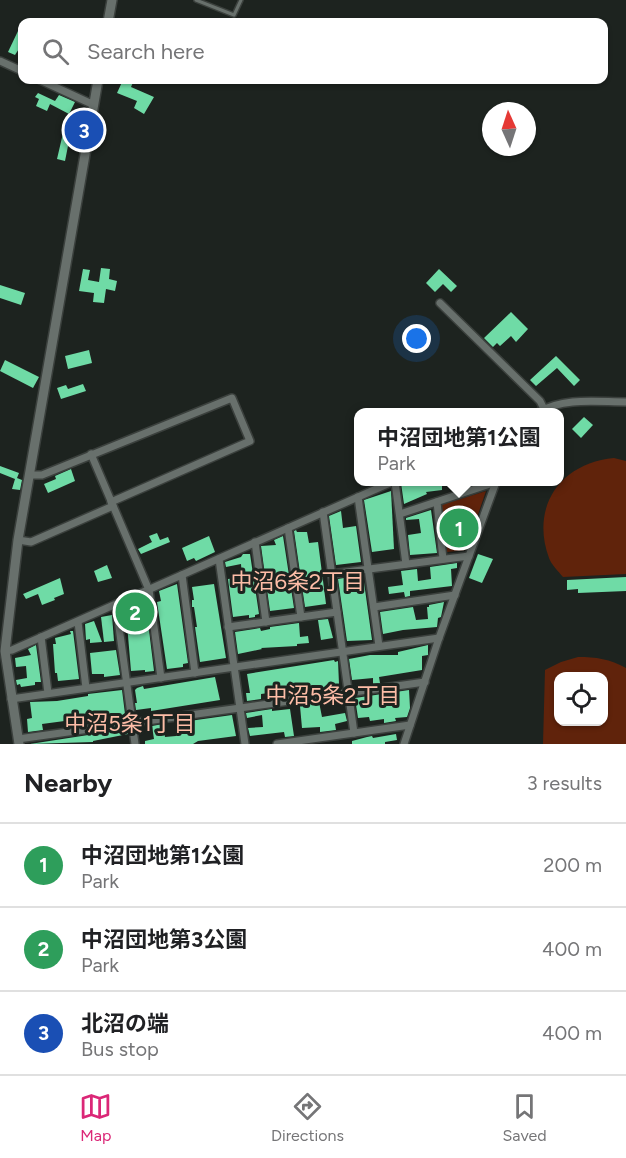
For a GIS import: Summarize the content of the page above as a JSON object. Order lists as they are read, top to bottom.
{
  "districts": ["中沼6条2丁目", "中沼5条2丁目", "中沼5条1丁目"],
  "north": "top",
  "page": {
    "search": "Search here",
    "pins": ["3", "1", "2"],
    "popup": ["中沼団地第1公園", "Park"],
    "heading": ["Nearby", "3 results"],
    "list": [
      {
        "mark": "1",
        "name": "中沼団地第1公園",
        "note": "Park",
        "value": "200 m"
      },
      {
        "mark": "2",
        "name": "中沼団地第3公園",
        "note": "Park",
        "value": "400 m"
      },
      {
        "mark": "3",
        "name": "北沼の端",
        "note": "Bus stop",
        "value": "400 m"
      }
    ],
    "nav": ["Map", "Directions", "Saved"]
  }
}
